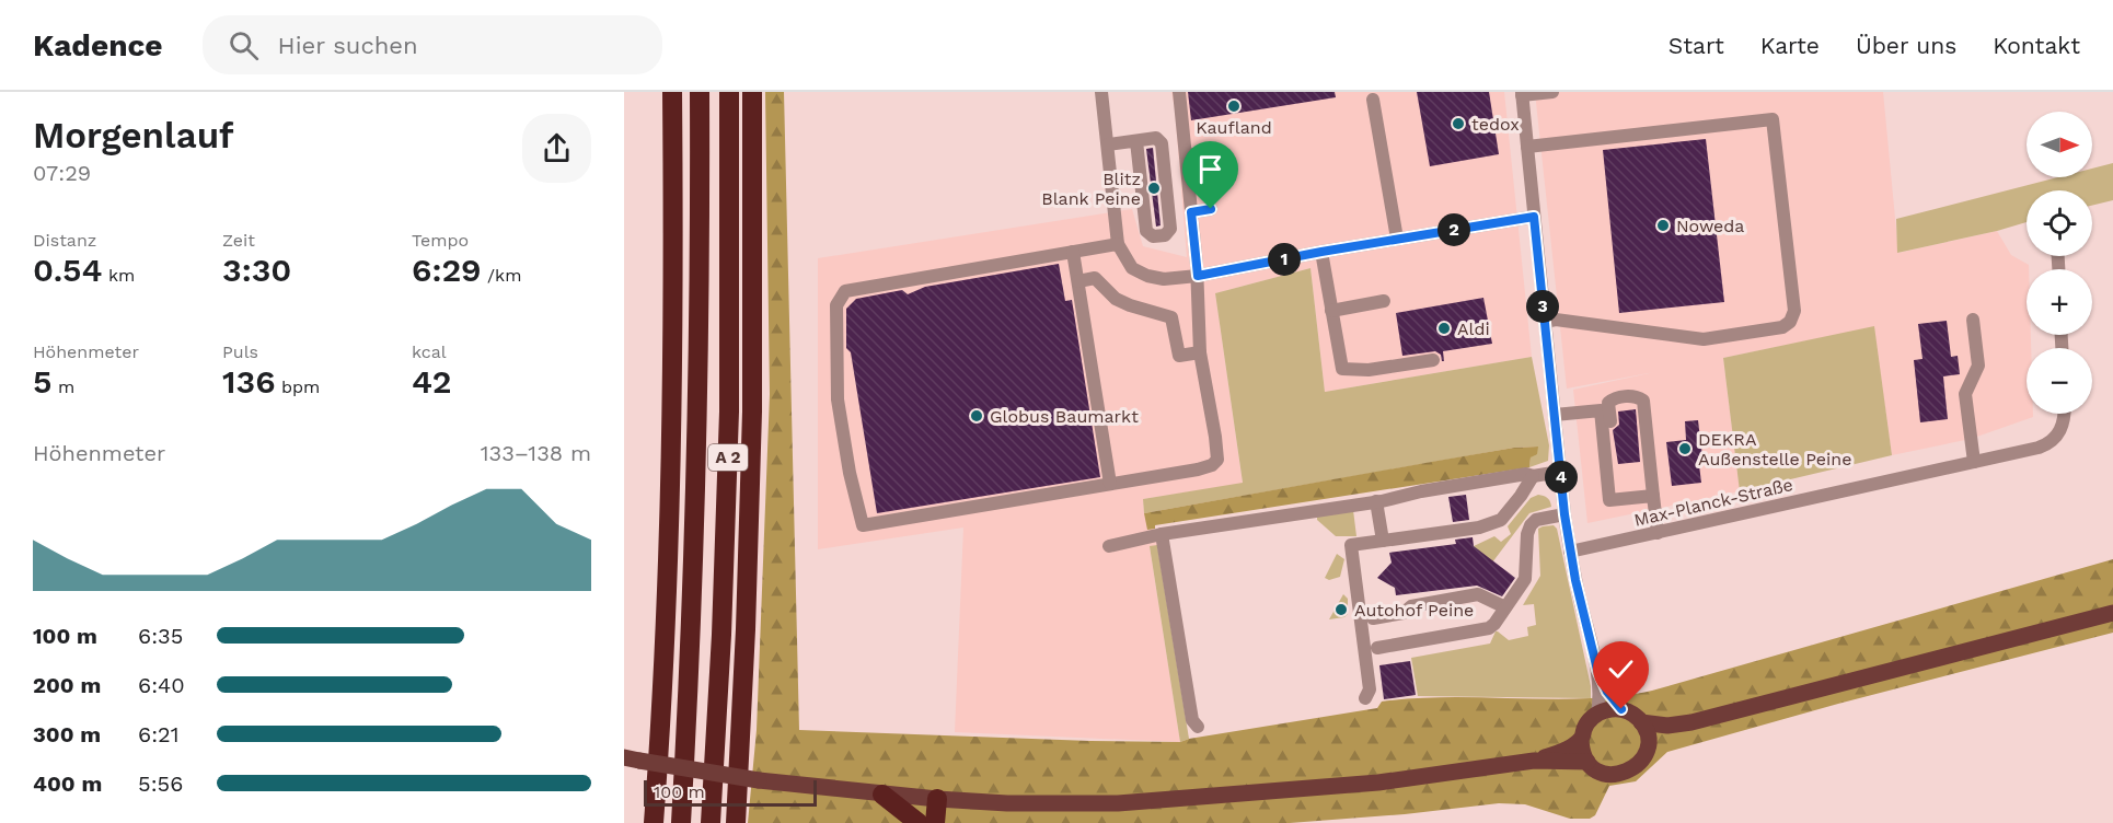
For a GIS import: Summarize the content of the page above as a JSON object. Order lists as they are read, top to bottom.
{
  "streets": {
    "highway": ["A 2"],
    "street": ["Max-Planck-Straße"]
  },
  "places": [
    "Kaufland",
    "tedox",
    "Blitz Blank Peine",
    "Noweda",
    "Aldi",
    "Globus Baumarkt",
    "DEKRA Außenstelle Peine",
    "Autohof Peine"
  ],
  "scale_bar": "100 m",
  "north": "right",
  "page": {
    "header": "Kadence",
    "search": "Hier suchen",
    "nav": [
      "Start",
      "Karte",
      "Über uns",
      "Kontakt"
    ],
    "heading": ["Morgenlauf", "07:29"],
    "map_buttons": ["+", "−"],
    "stats": [
      ["Distanz", "0.54 km"],
      ["Zeit", "3:30"],
      ["Tempo", "6:29 /km"],
      ["Höhenmeter", "5 m"],
      ["Puls", "136 bpm"],
      ["kcal", "42"]
    ],
    "pins": [
      "2",
      "1",
      "3",
      "4"
    ],
    "chart": ["Höhenmeter", "133–138 m"],
    "list": [
      {
        "name": "100 m",
        "note": "6:35"
      },
      {
        "name": "200 m",
        "note": "6:40"
      },
      {
        "name": "300 m",
        "note": "6:21"
      },
      {
        "name": "400 m",
        "note": "5:56"
      }
    ],
    "scale": "100 m"
  }
}
